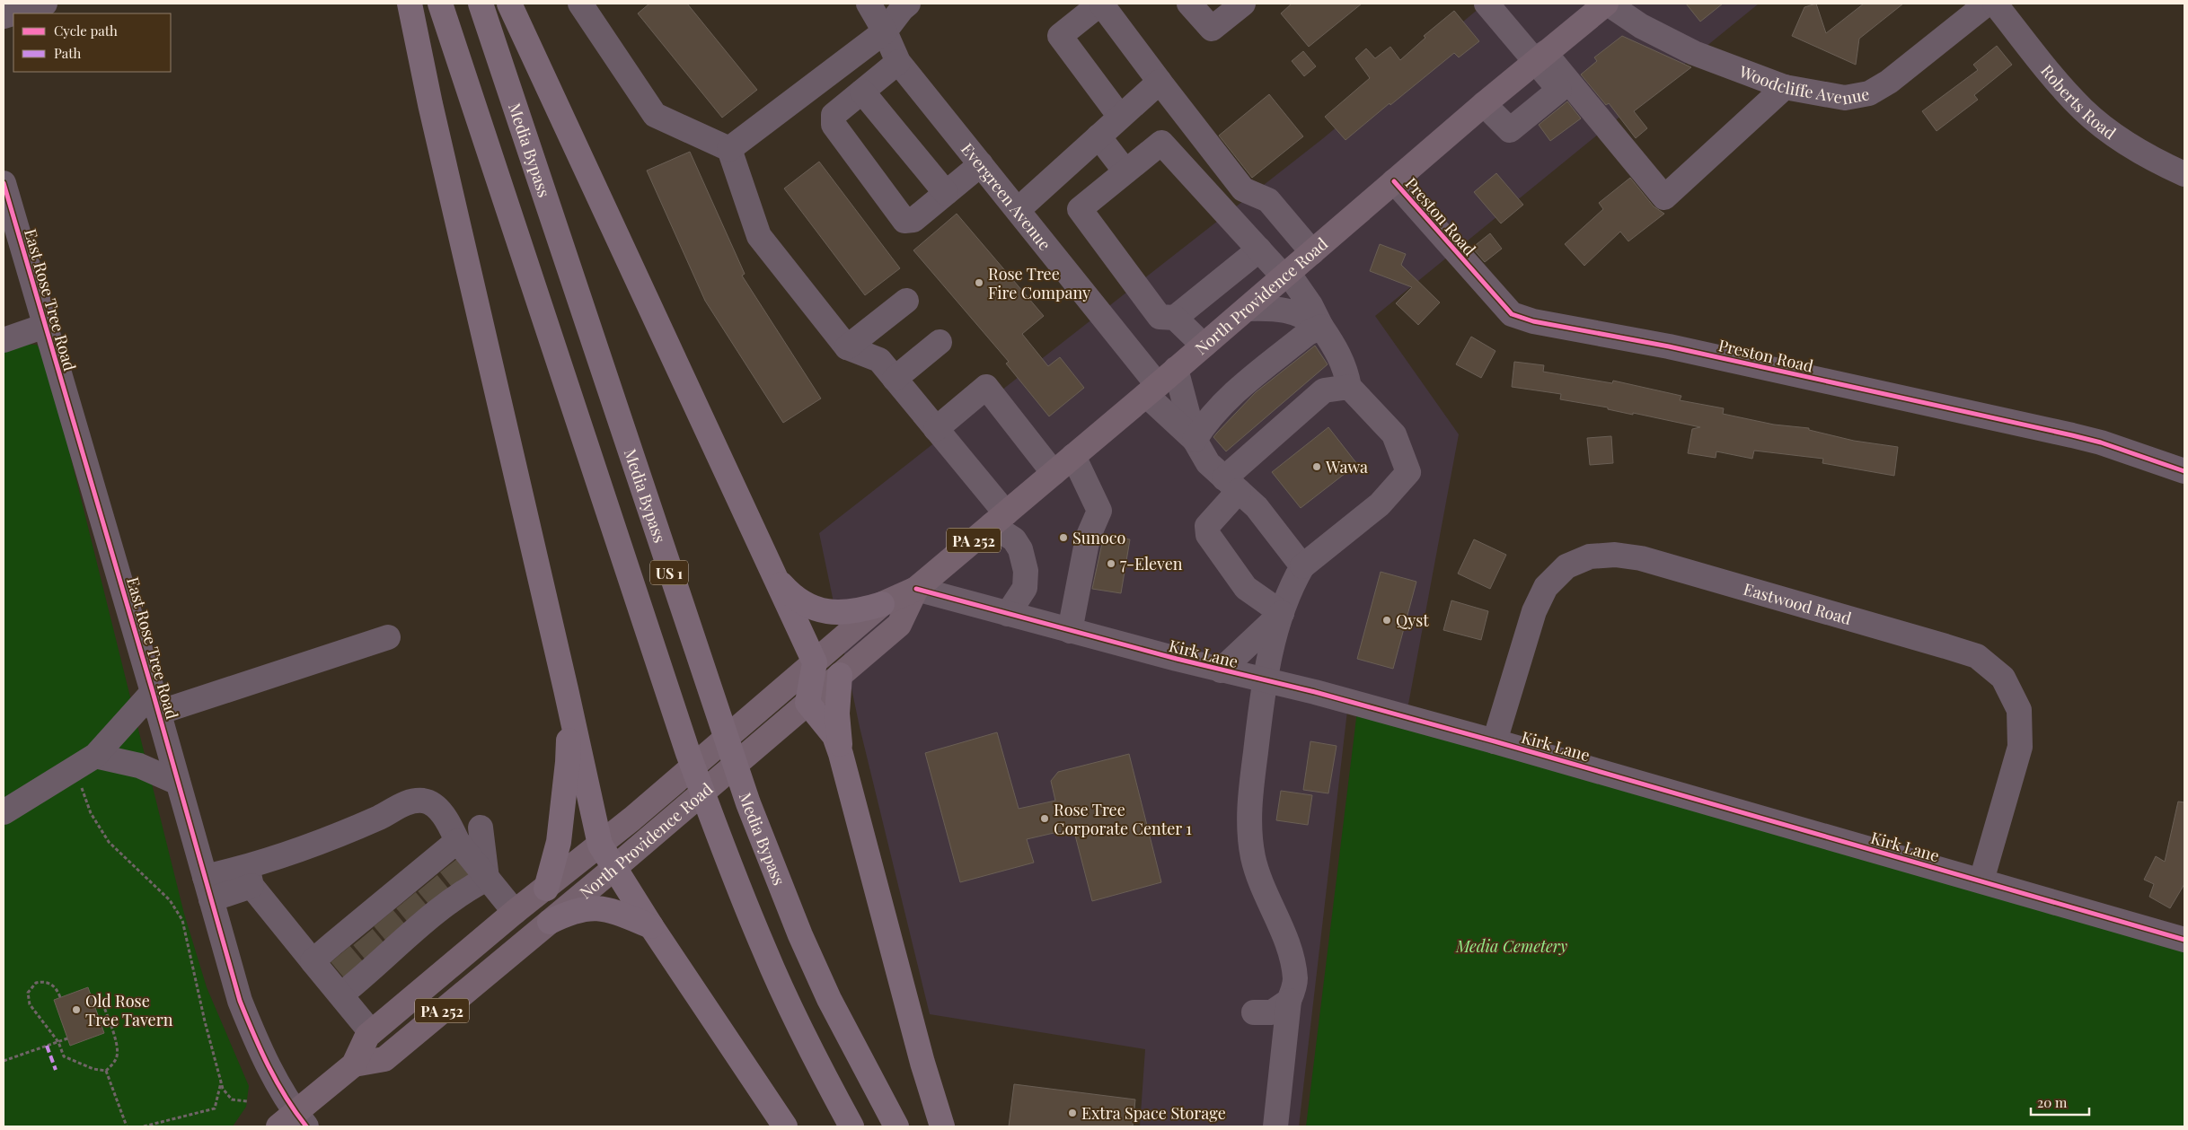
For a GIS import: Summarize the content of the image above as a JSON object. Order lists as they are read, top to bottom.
{
  "streets": {
    "highway": ["Media Bypass", "US 1"],
    "main road": ["North Providence Road", "PA 252"],
    "street": [
      "Woodcliffe Avenue",
      "Roberts Road",
      "Evergreen Avenue",
      "Preston Road",
      "East Rose Tree Road",
      "Eastwood Road",
      "Kirk Lane"
    ]
  },
  "crossings": [
    ["Woodcliffe Avenue", "North Providence Road"],
    ["Evergreen Avenue", "North Providence Road"],
    ["Preston Road", "North Providence Road"],
    ["North Providence Road", "East Rose Tree Road"],
    ["North Providence Road", "Kirk Lane"],
    ["Eastwood Road", "Kirk Lane"]
  ],
  "parks": ["Media Cemetery"],
  "places": [
    "Rose Tree Fire Company",
    "Wawa",
    "Sunoco",
    "7-Eleven",
    "Qyst",
    "Rose Tree Corporate Center 1",
    "Old Rose Tree Tavern",
    "Extra Space Storage"
  ],
  "legend": ["Cycle path", "Path"],
  "scale_bar": "20 m"
}
